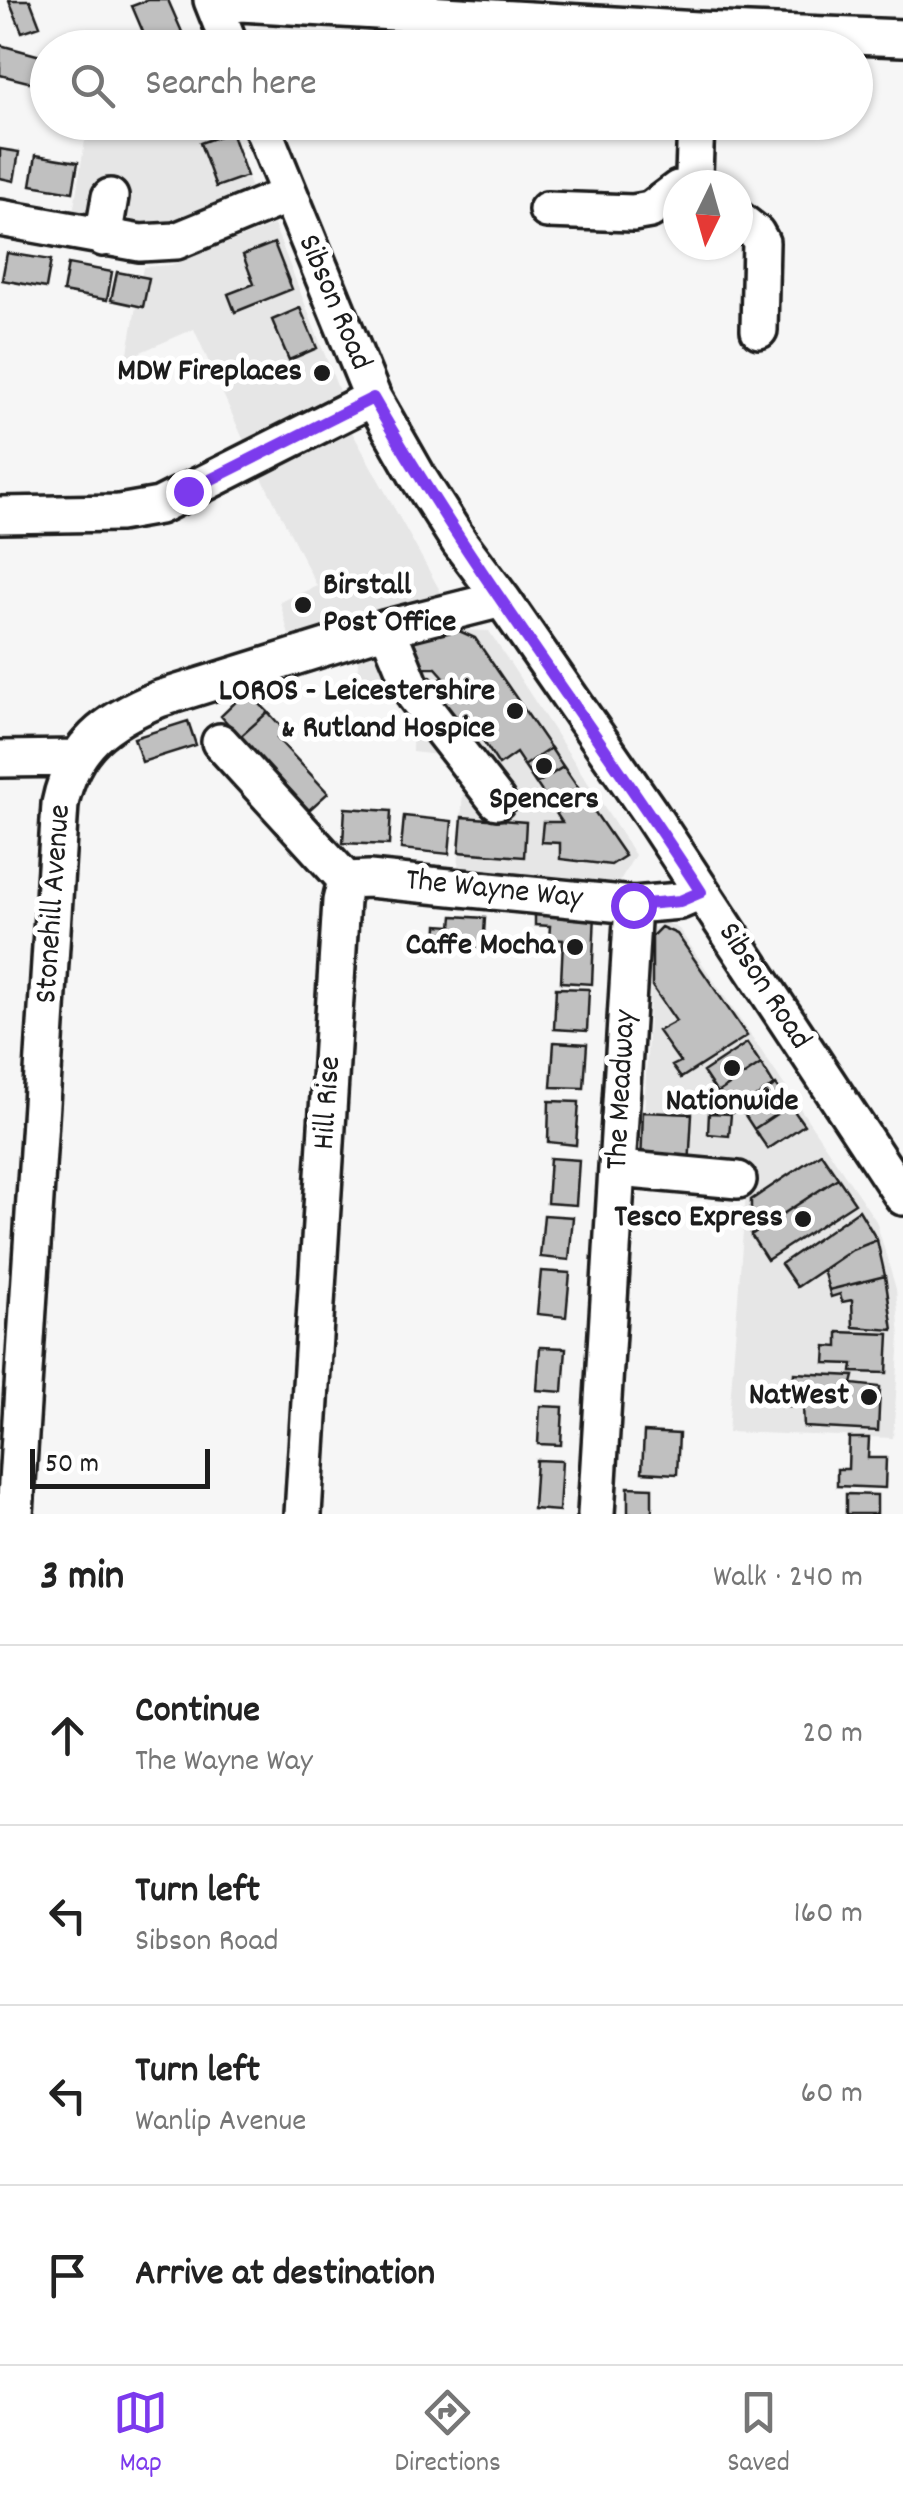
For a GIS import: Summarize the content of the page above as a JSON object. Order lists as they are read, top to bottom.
{
  "streets": {
    "street": [
      "Sibson Road",
      "The Wayne Way",
      "Stonehill Avenue",
      "The Meadway",
      "Hill Rise"
    ]
  },
  "crossings": [
    ["Sibson Road", "The Wayne Way"],
    ["Sibson Road", "Stonehill Avenue"],
    ["The Wayne Way", "The Meadway"],
    ["The Wayne Way", "Hill Rise"]
  ],
  "places": [
    "MDW Fireplaces",
    "Birstall Post Office",
    "LOROS - Leicestershire & Rutland Hospice",
    "Spencers",
    "Caffe Mocha",
    "Nationwide",
    "Tesco Express",
    "NatWest"
  ],
  "scale_bar": "50 m",
  "north": "bottom",
  "page": {
    "search": "Search here",
    "scale": "50 m",
    "heading": ["3 min", "Walk · 240 m"],
    "list": [
      ["Continue", "The Wayne Way", "20 m"],
      ["Turn left", "Sibson Road", "160 m"],
      ["Turn left", "Wanlip Avenue", "60 m"],
      "Arrive at destination"
    ],
    "nav": ["Map", "Directions", "Saved"]
  }
}
